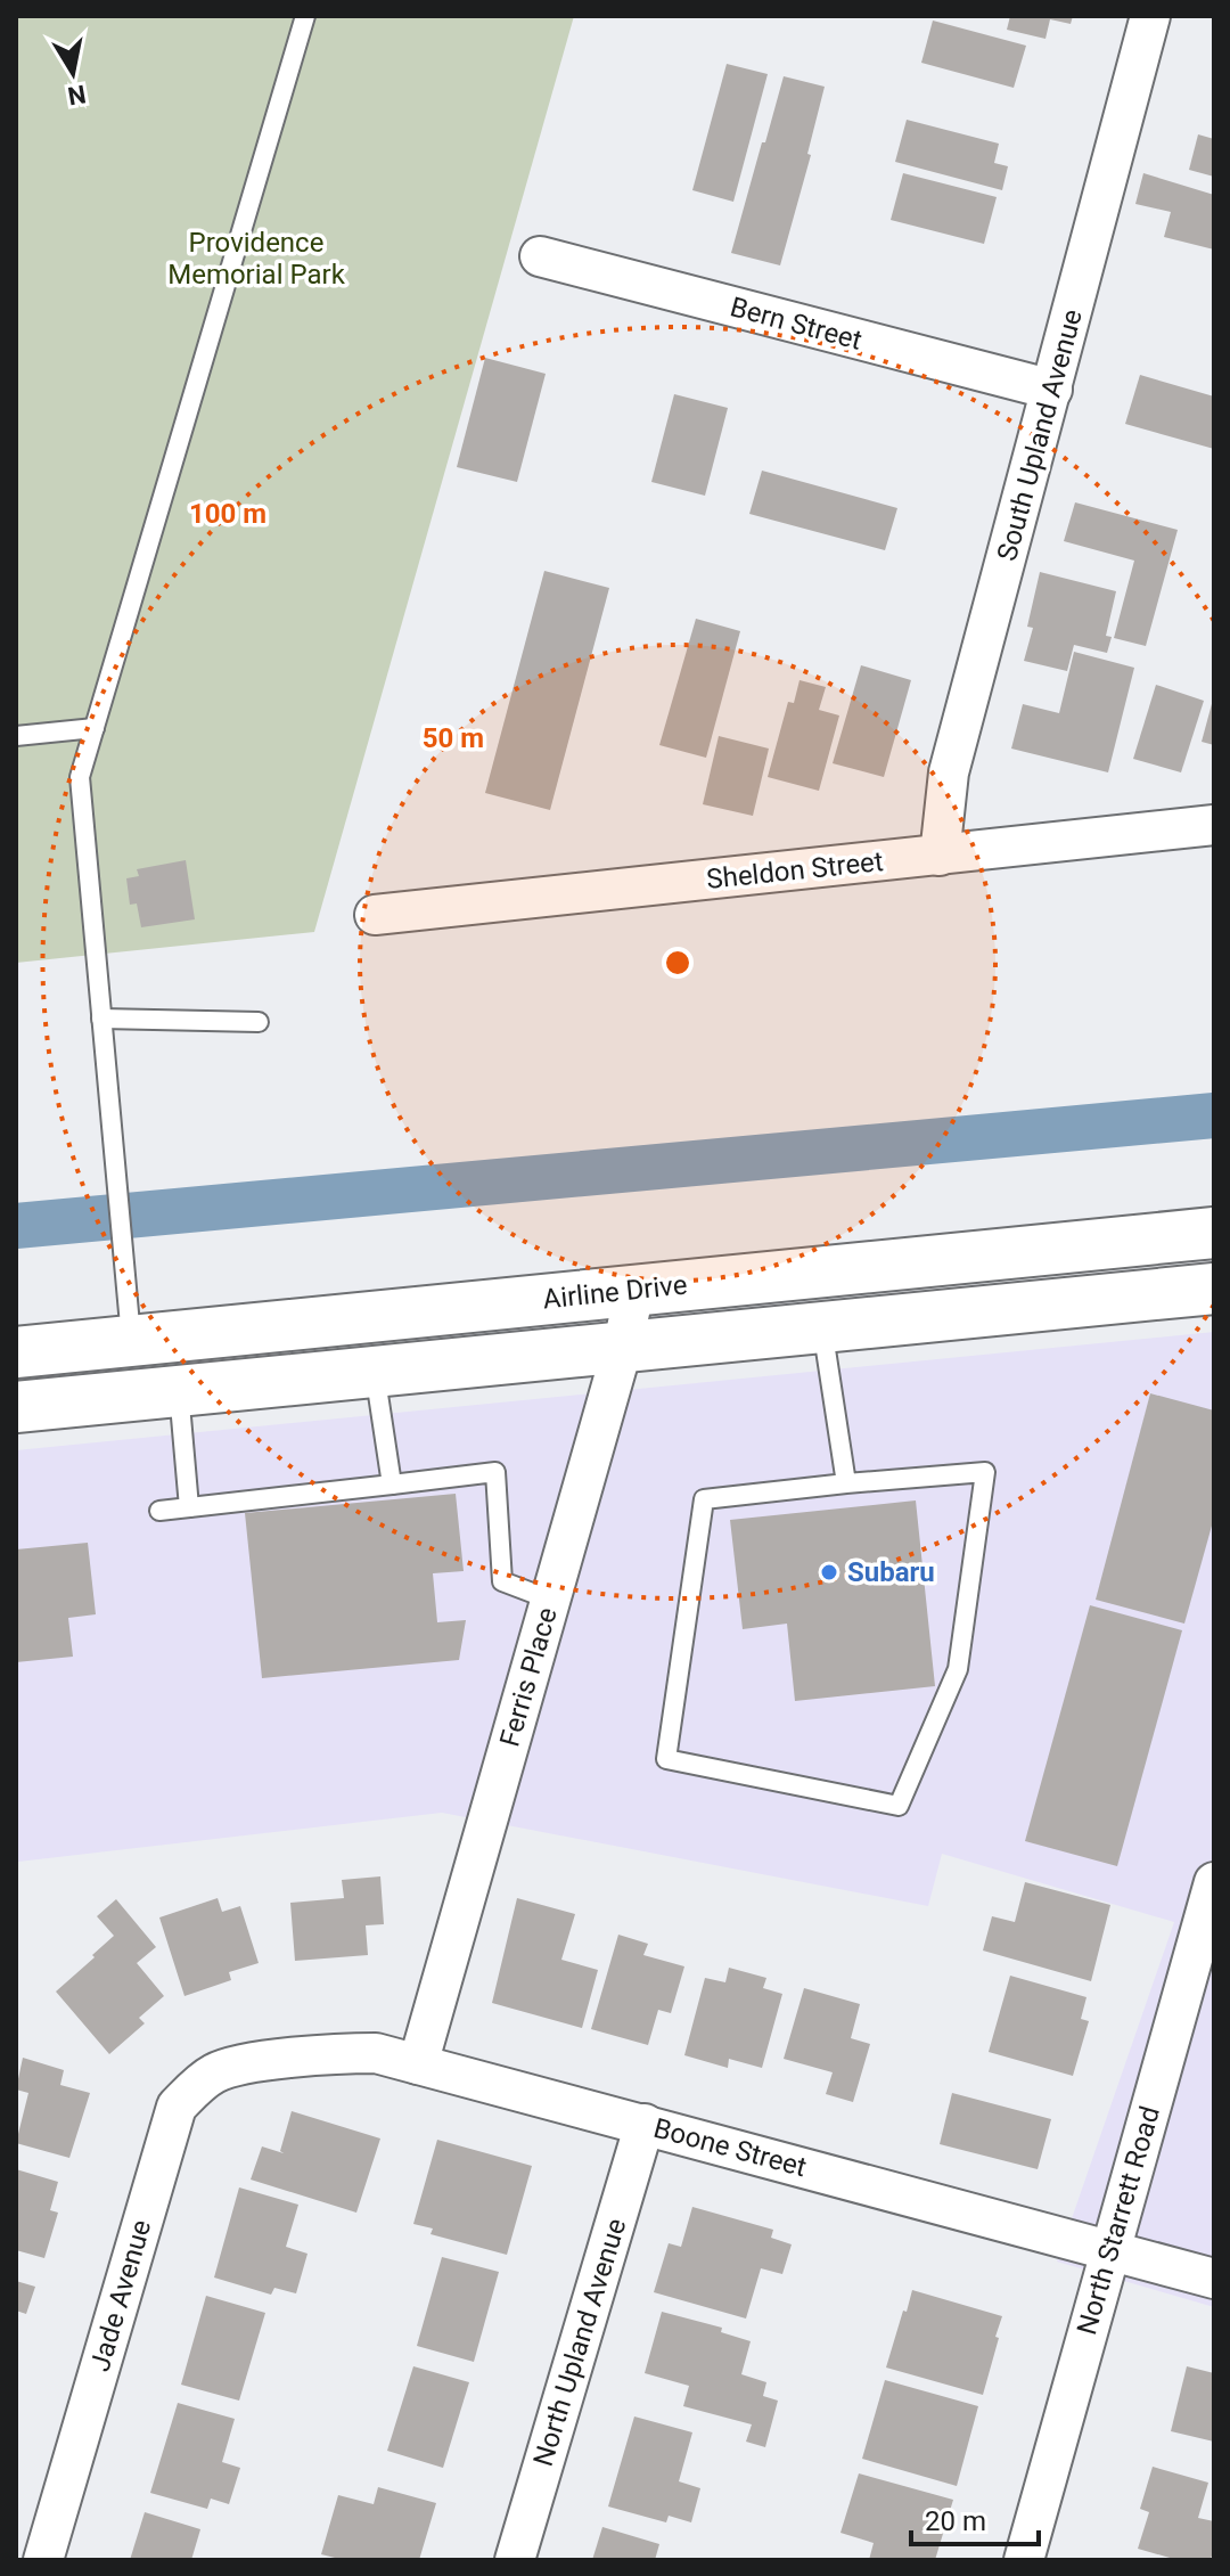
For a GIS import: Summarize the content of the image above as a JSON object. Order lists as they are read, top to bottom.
{
  "streets": {
    "highway": ["Airline Drive"],
    "street": [
      "Bern Street",
      "South Upland Avenue",
      "Sheldon Street",
      "Ferris Place",
      "Boone Street",
      "North Starrett Road",
      "Jade Avenue",
      "North Upland Avenue"
    ]
  },
  "crossings": [
    ["Bern Street", "South Upland Avenue"],
    ["South Upland Avenue", "Sheldon Street"],
    ["Airline Drive", "Ferris Place"],
    ["Ferris Place", "Boone Street"],
    ["Boone Street", "North Starrett Road"],
    ["Boone Street", "Jade Avenue"],
    ["Boone Street", "North Upland Avenue"]
  ],
  "parks": ["Providence Memorial Park"],
  "places": ["Subaru"],
  "scale_bar": "20 m",
  "north": "bottom",
  "rings": ["100 m", "50 m"]
}
